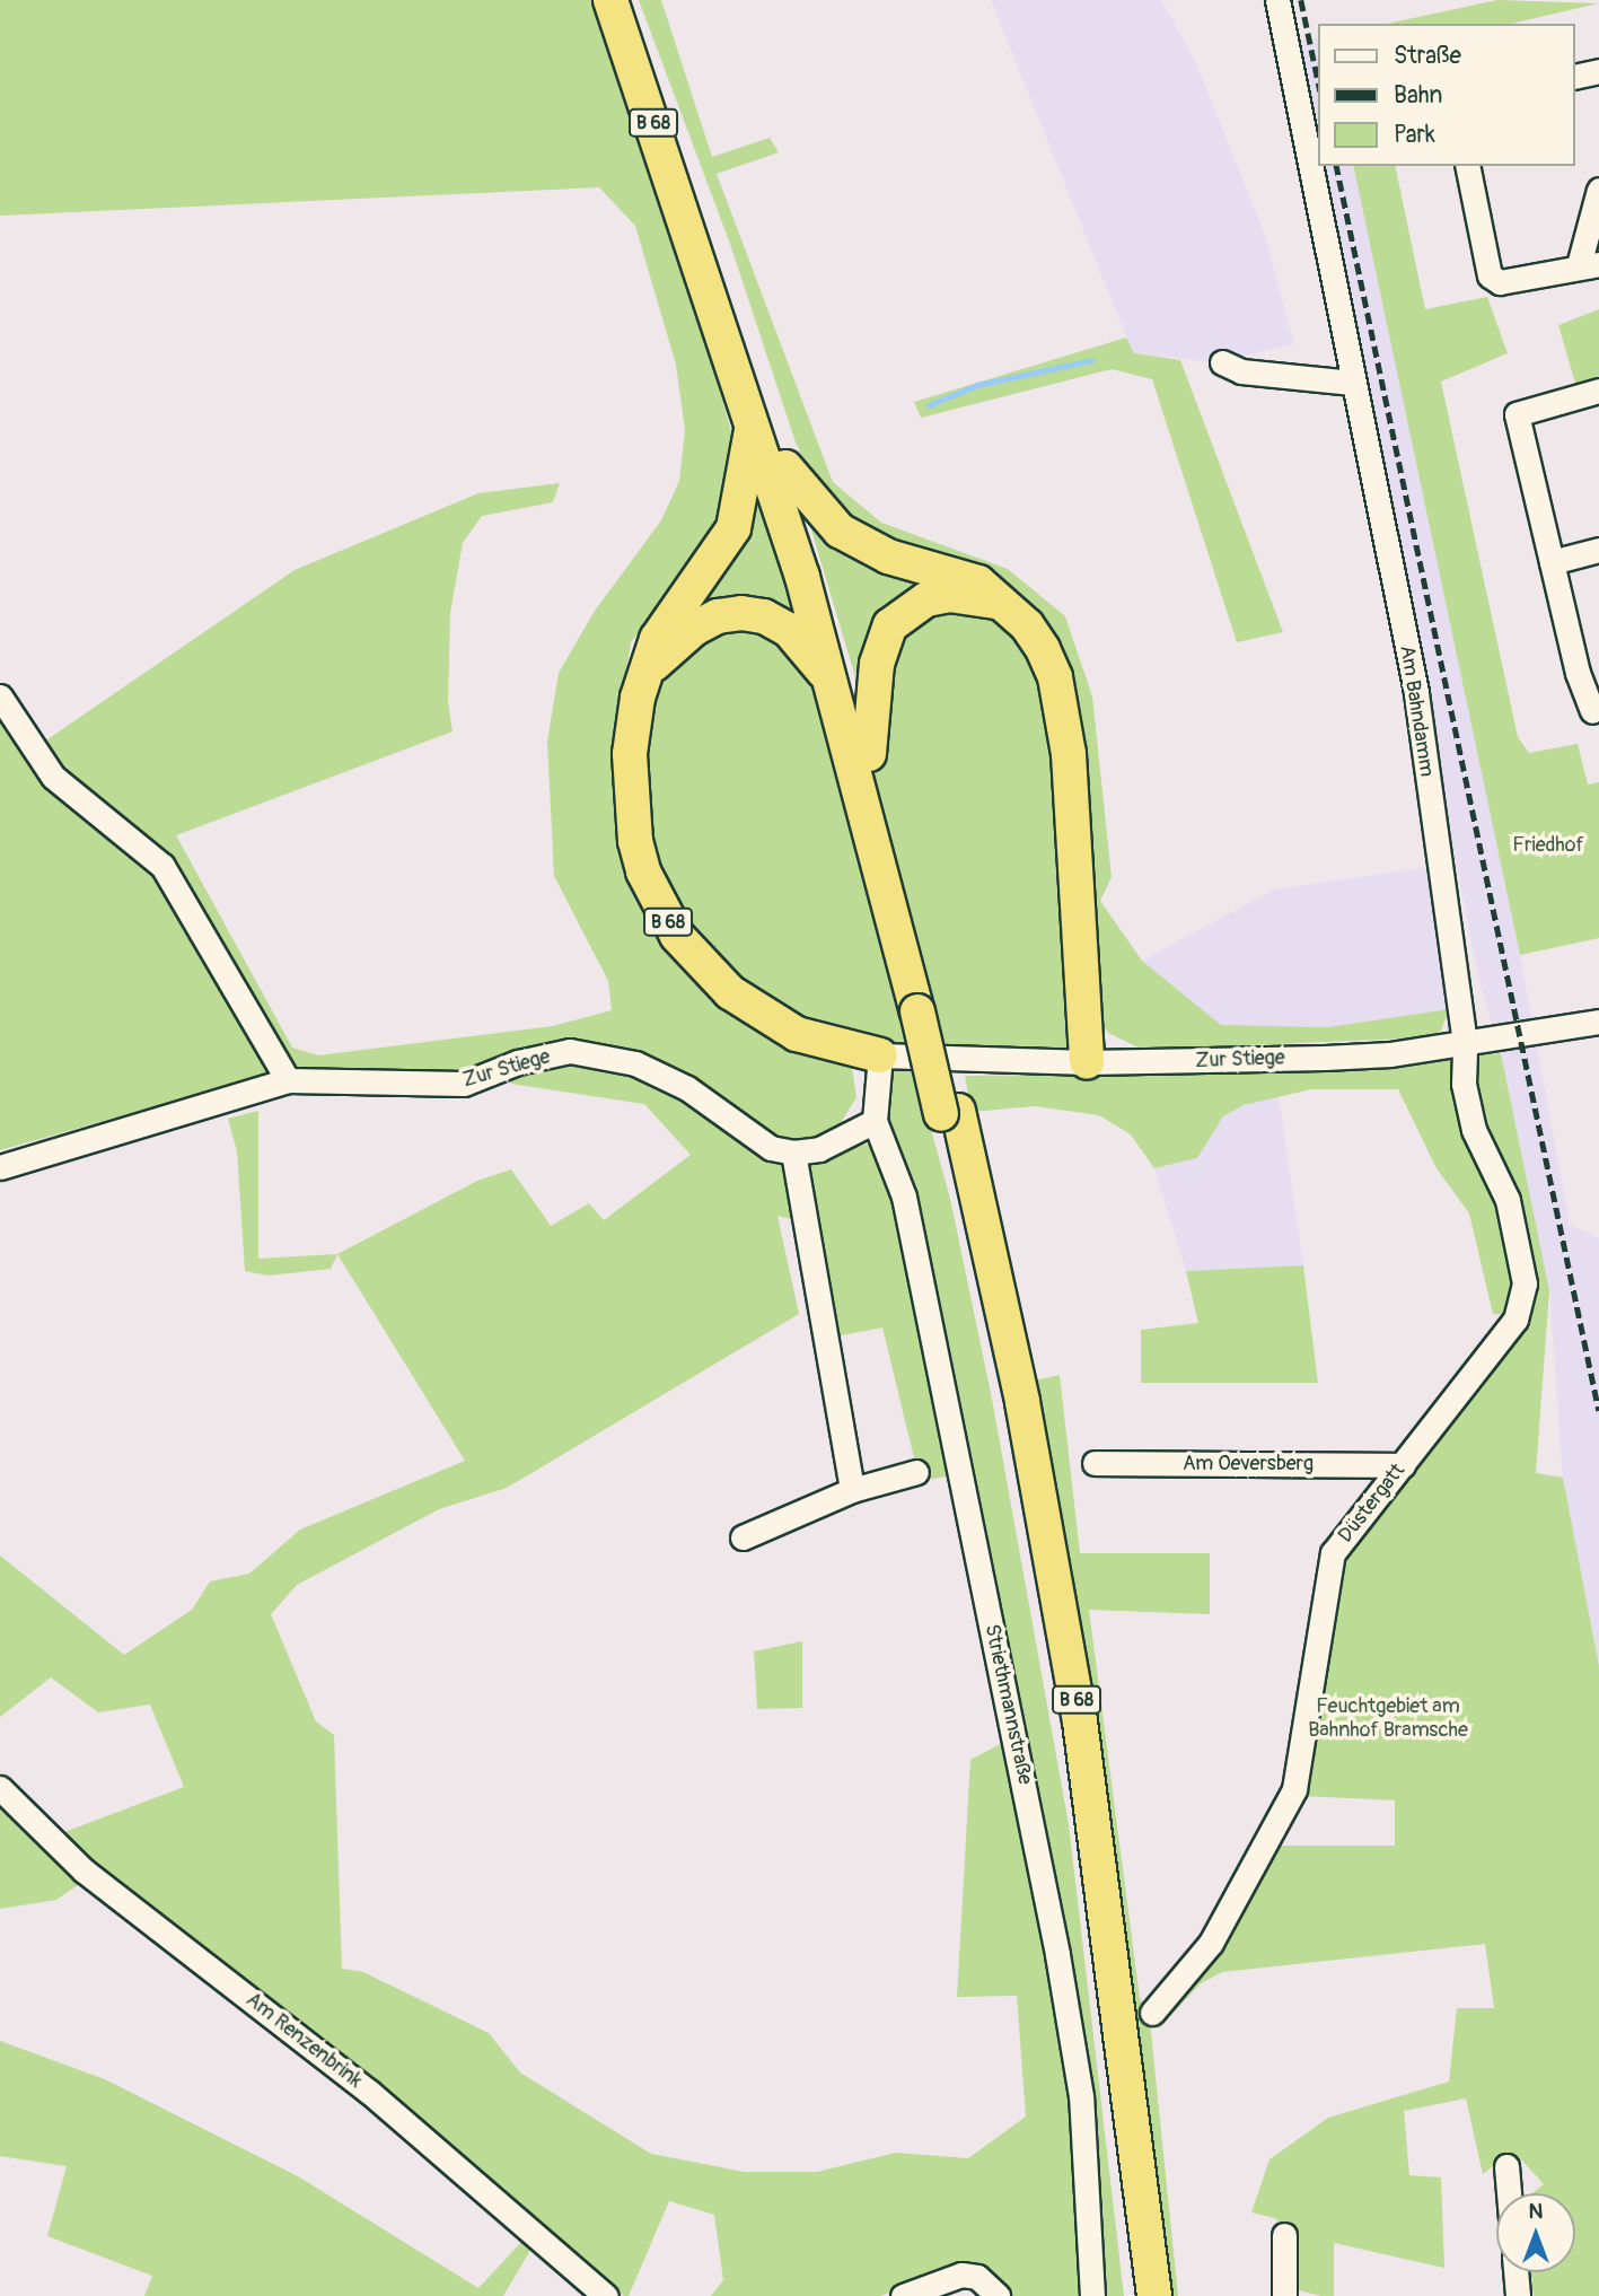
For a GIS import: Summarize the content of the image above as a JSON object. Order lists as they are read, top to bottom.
{
  "streets": {
    "highway": ["B 68"],
    "street": [
      "Am Bahndamm",
      "Zur Stiege",
      "Am Oeversberg",
      "Düstergatt",
      "Striethmannstraße",
      "Am Renzenbrink"
    ]
  },
  "crossings": [
    ["B 68", "Zur Stiege"],
    ["B 68", "Striethmannstraße"],
    ["Am Bahndamm", "Zur Stiege"],
    ["Am Bahndamm", "Düstergatt"],
    ["Zur Stiege", "Düstergatt"],
    ["Zur Stiege", "Striethmannstraße"],
    ["Am Oeversberg", "Düstergatt"]
  ],
  "parks": ["Friedhof", "Feuchtgebiet am Bahnhof Bramsche"],
  "legend": ["Straße", "Bahn", "Park"],
  "north": "top"
}
